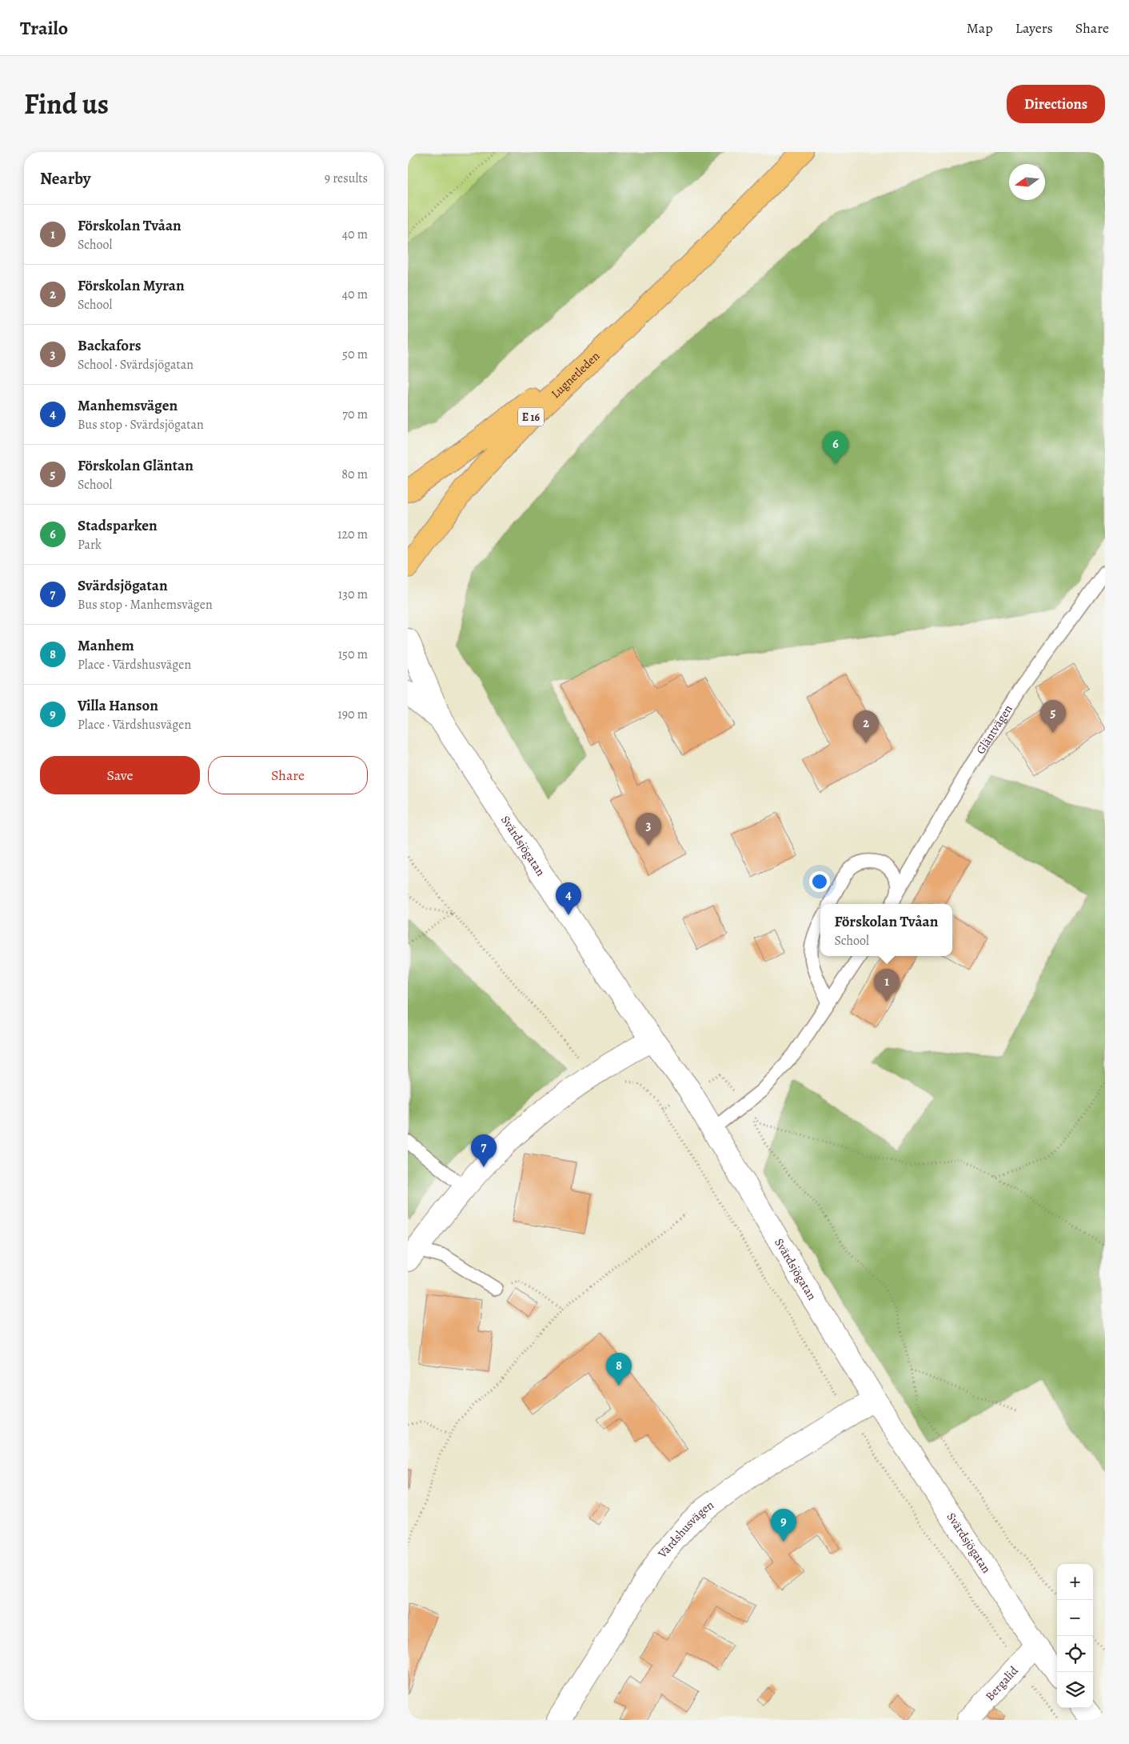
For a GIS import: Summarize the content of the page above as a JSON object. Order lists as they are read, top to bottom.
{
  "streets": {
    "highway": ["Lugnetleden", "E 16"],
    "street": ["Svärdsjögatan", "Värdshusvägen", "Bergalid"],
    "lane": ["Gläntvägen"]
  },
  "crossings": [
    ["Svärdsjögatan", "Värdshusvägen"],
    ["Svärdsjögatan", "Bergalid"]
  ],
  "north": "left",
  "page": {
    "header": "Trailo",
    "nav": ["Map", "Layers", "Share"],
    "title": "Find us",
    "buttons": [
      "Directions",
      ["Save", "Share"]
    ],
    "heading": ["Nearby", "9 results"],
    "list": [
      {
        "mark": "1",
        "name": "Förskolan Tvåan",
        "note": "School",
        "value": "40 m"
      },
      {
        "mark": "2",
        "name": "Förskolan Myran",
        "note": "School",
        "value": "40 m"
      },
      {
        "mark": "3",
        "name": "Backafors",
        "note": "School · Svärdsjögatan",
        "value": "50 m"
      },
      {
        "mark": "4",
        "name": "Manhemsvägen",
        "note": "Bus stop · Svärdsjögatan",
        "value": "70 m"
      },
      {
        "mark": "5",
        "name": "Förskolan Gläntan",
        "note": "School",
        "value": "80 m"
      },
      {
        "mark": "6",
        "name": "Stadsparken",
        "note": "Park",
        "value": "120 m"
      },
      {
        "mark": "7",
        "name": "Svärdsjögatan",
        "note": "Bus stop · Manhemsvägen",
        "value": "130 m"
      },
      {
        "mark": "8",
        "name": "Manhem",
        "note": "Place · Värdshusvägen",
        "value": "150 m"
      },
      {
        "mark": "9",
        "name": "Villa Hanson",
        "note": "Place · Värdshusvägen",
        "value": "190 m"
      }
    ],
    "pins": [
      "6",
      "5",
      "2",
      "3",
      "4",
      "1",
      "7",
      "8",
      "9"
    ],
    "popup": ["Förskolan Tvåan", "School"],
    "map_buttons": ["+", "−"]
  }
}
